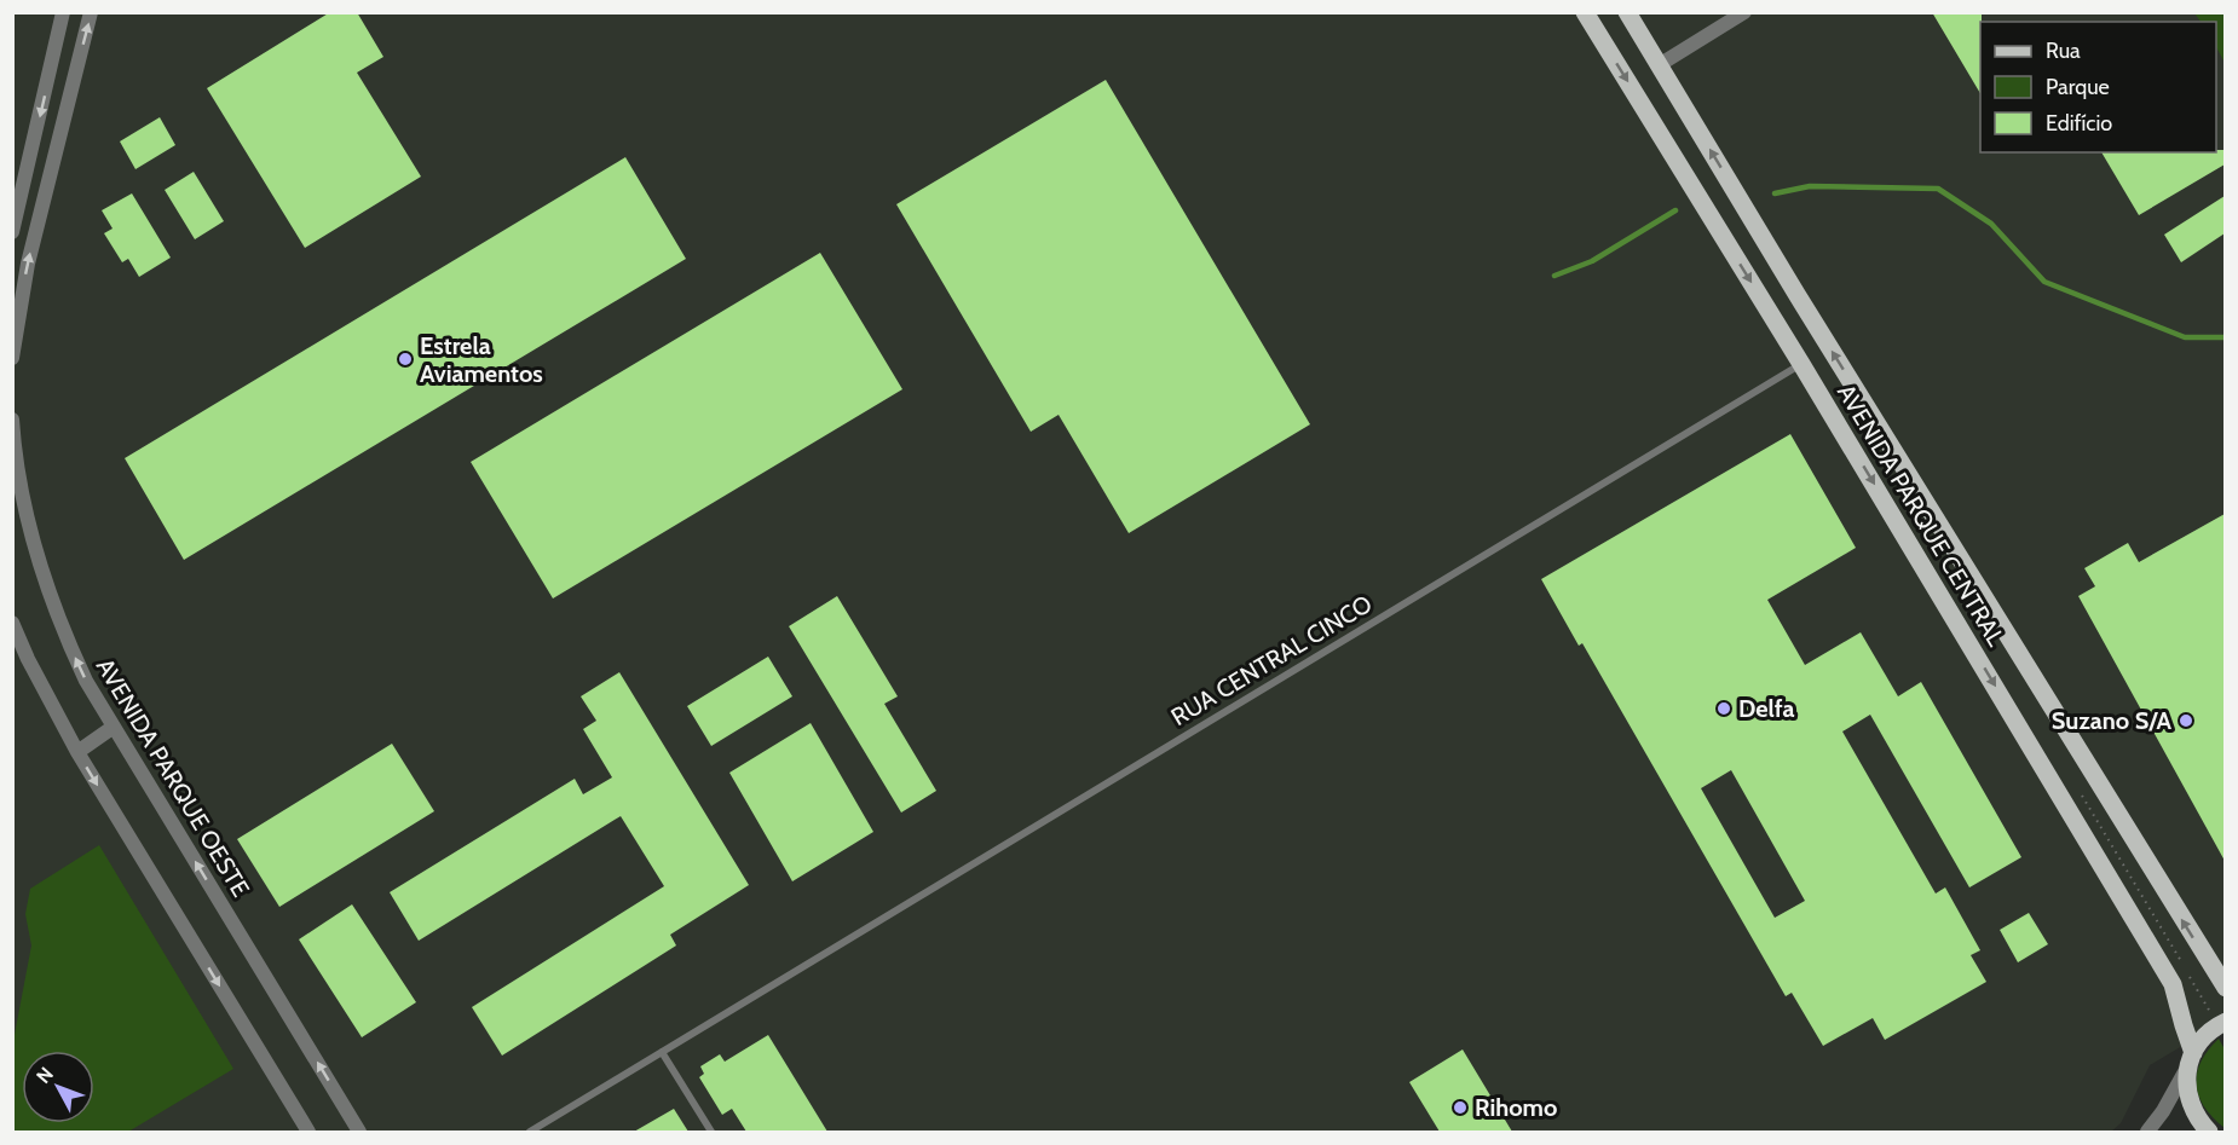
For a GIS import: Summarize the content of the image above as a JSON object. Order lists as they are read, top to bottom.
{
  "streets": {
    "main road": ["AVENIDA PARQUE CENTRAL"],
    "street": ["AVENIDA PARQUE OESTE"],
    "lane": ["RUA CENTRAL CINCO"]
  },
  "crossings": [
    ["AVENIDA PARQUE CENTRAL", "RUA CENTRAL CINCO"]
  ],
  "places": [
    "Estrela Aviamentos",
    "Delfa",
    "Suzano S/A",
    "Rihomo"
  ],
  "legend": ["Rua", "Parque", "Edifício"],
  "north": "top left"
}
